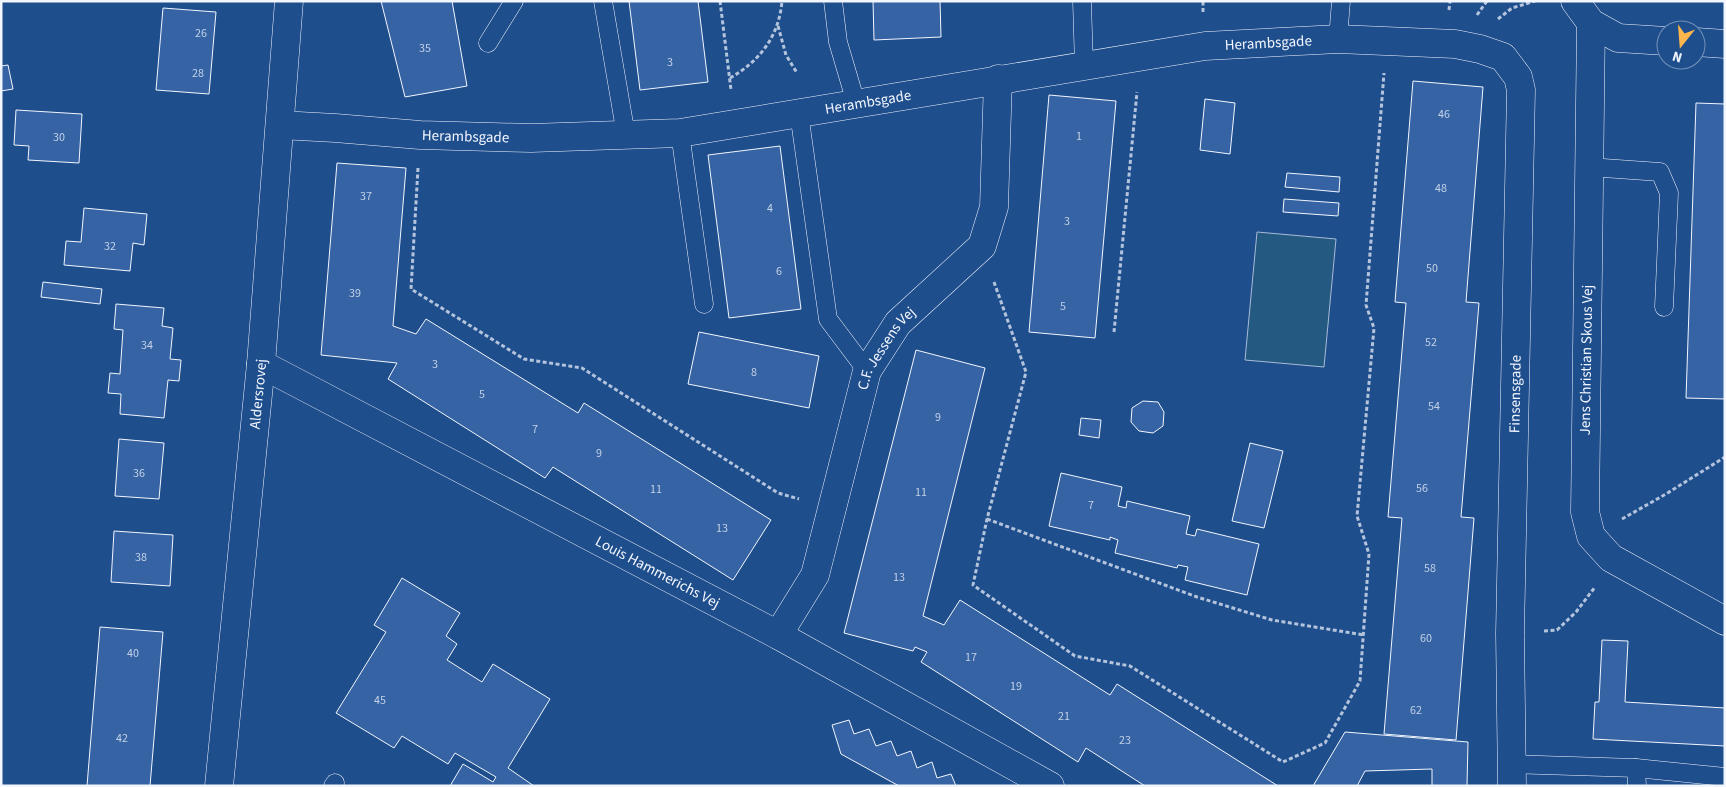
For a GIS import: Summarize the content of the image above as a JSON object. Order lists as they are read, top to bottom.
{
  "streets": {
    "street": [
      "Herambsgade",
      "C.F. Jessens Vej",
      "Jens Christian Skous Vej",
      "Aldersrovej",
      "Finsensgade",
      "Louis Hammerichs Vej"
    ]
  },
  "crossings": [
    ["Herambsgade", "Aldersrovej"],
    ["Herambsgade", "Finsensgade"],
    ["C.F. Jessens Vej", "Louis Hammerichs Vej"],
    ["Aldersrovej", "Louis Hammerichs Vej"]
  ],
  "house_numbers": [
    "26",
    "35",
    "3",
    "28",
    "46",
    "1",
    "30",
    "48",
    "37",
    "4",
    "3",
    "32",
    "50",
    "6",
    "39",
    "5",
    "52",
    "34",
    "3",
    "8",
    "5",
    "54",
    "9",
    "7",
    "9",
    "36",
    "56",
    "11",
    "11",
    "7",
    "13",
    "38",
    "58",
    "13",
    "60",
    "40",
    "17",
    "19",
    "45",
    "62",
    "21",
    "42",
    "23"
  ],
  "north": "bottom"
}
